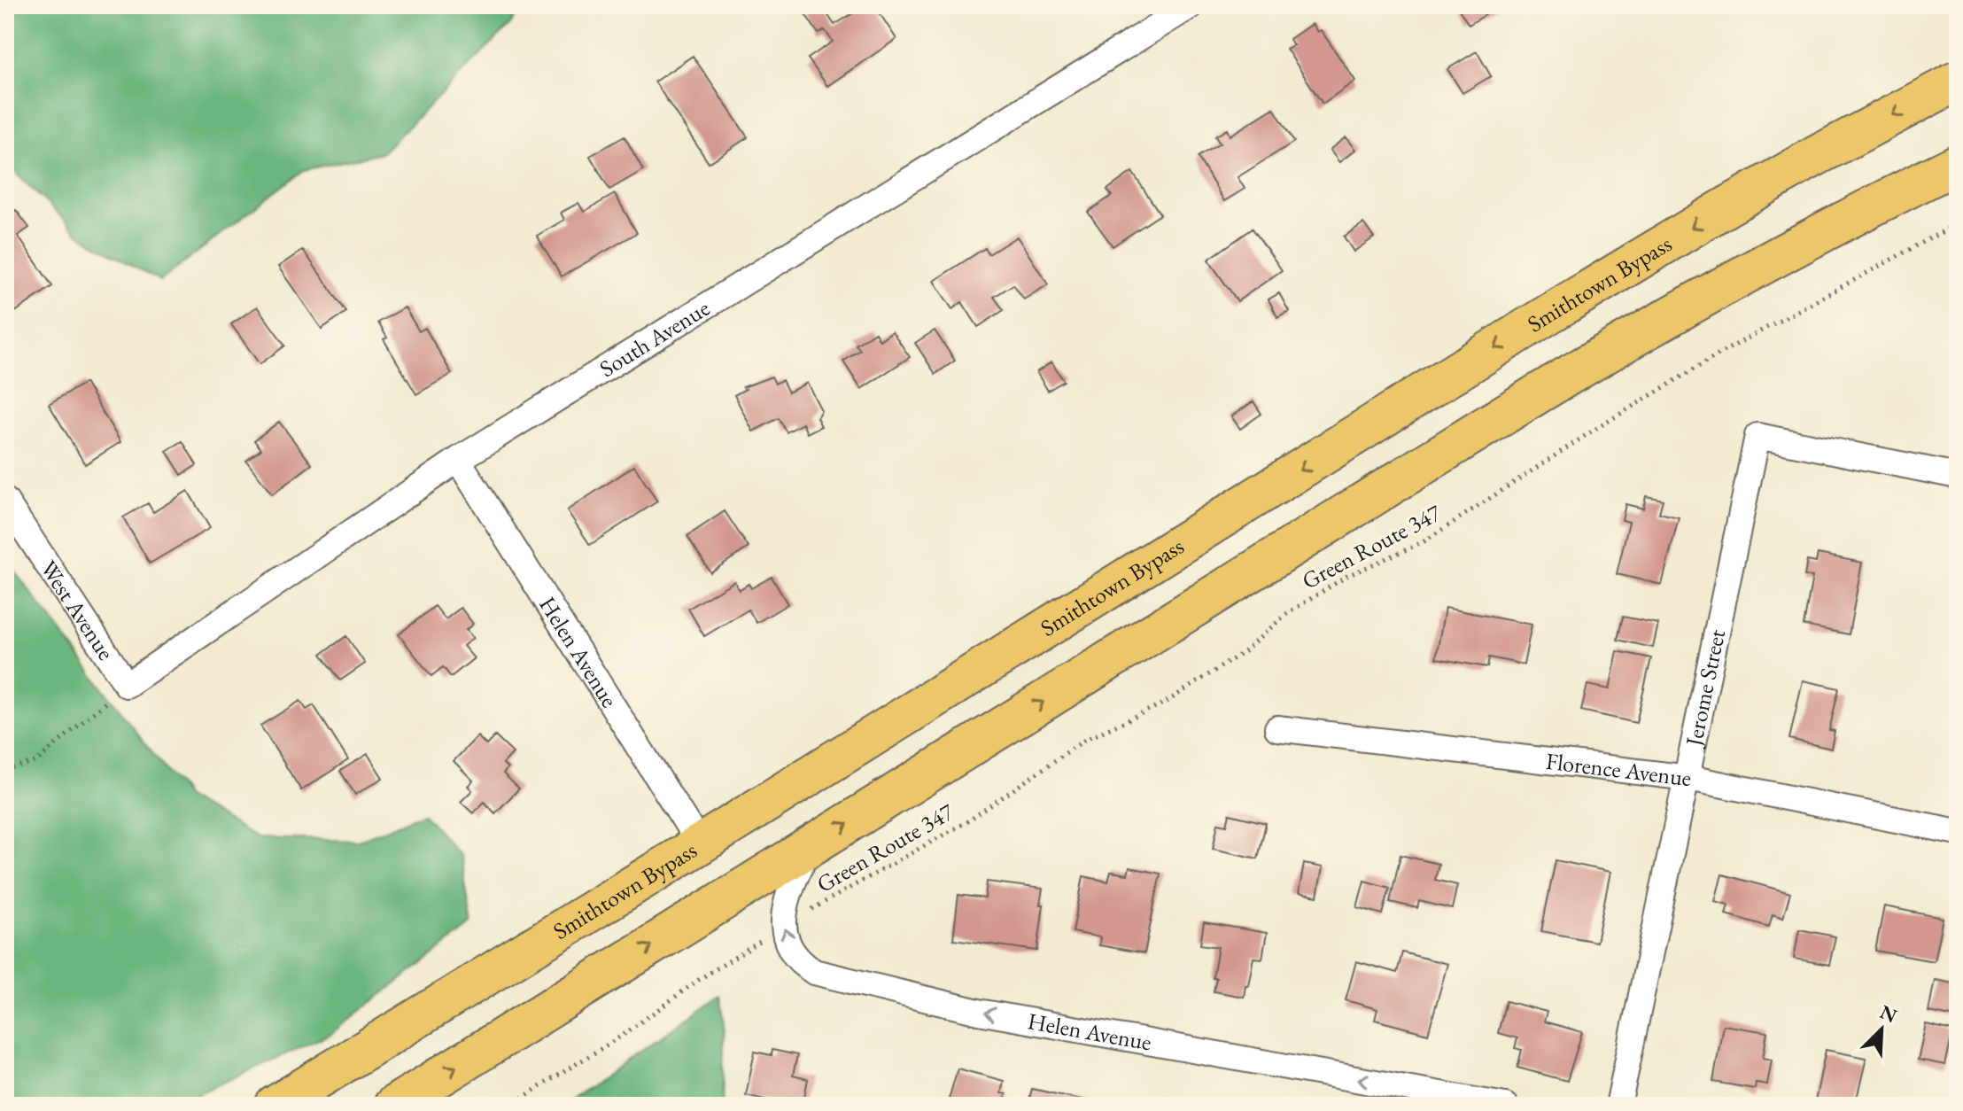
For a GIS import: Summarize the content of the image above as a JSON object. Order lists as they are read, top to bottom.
{
  "streets": {
    "highway": ["Smithtown Bypass"],
    "street": [
      "South Avenue",
      "West Avenue",
      "Helen Avenue",
      "Jerome Street",
      "Florence Avenue"
    ],
    "path": ["Green Route 347"]
  },
  "crossings": [
    ["Smithtown Bypass", "Helen Avenue"],
    ["South Avenue", "West Avenue"],
    ["South Avenue", "Helen Avenue"],
    ["Jerome Street", "Florence Avenue"]
  ],
  "one_way": ["Helen Avenue"],
  "north": "top right"
}
